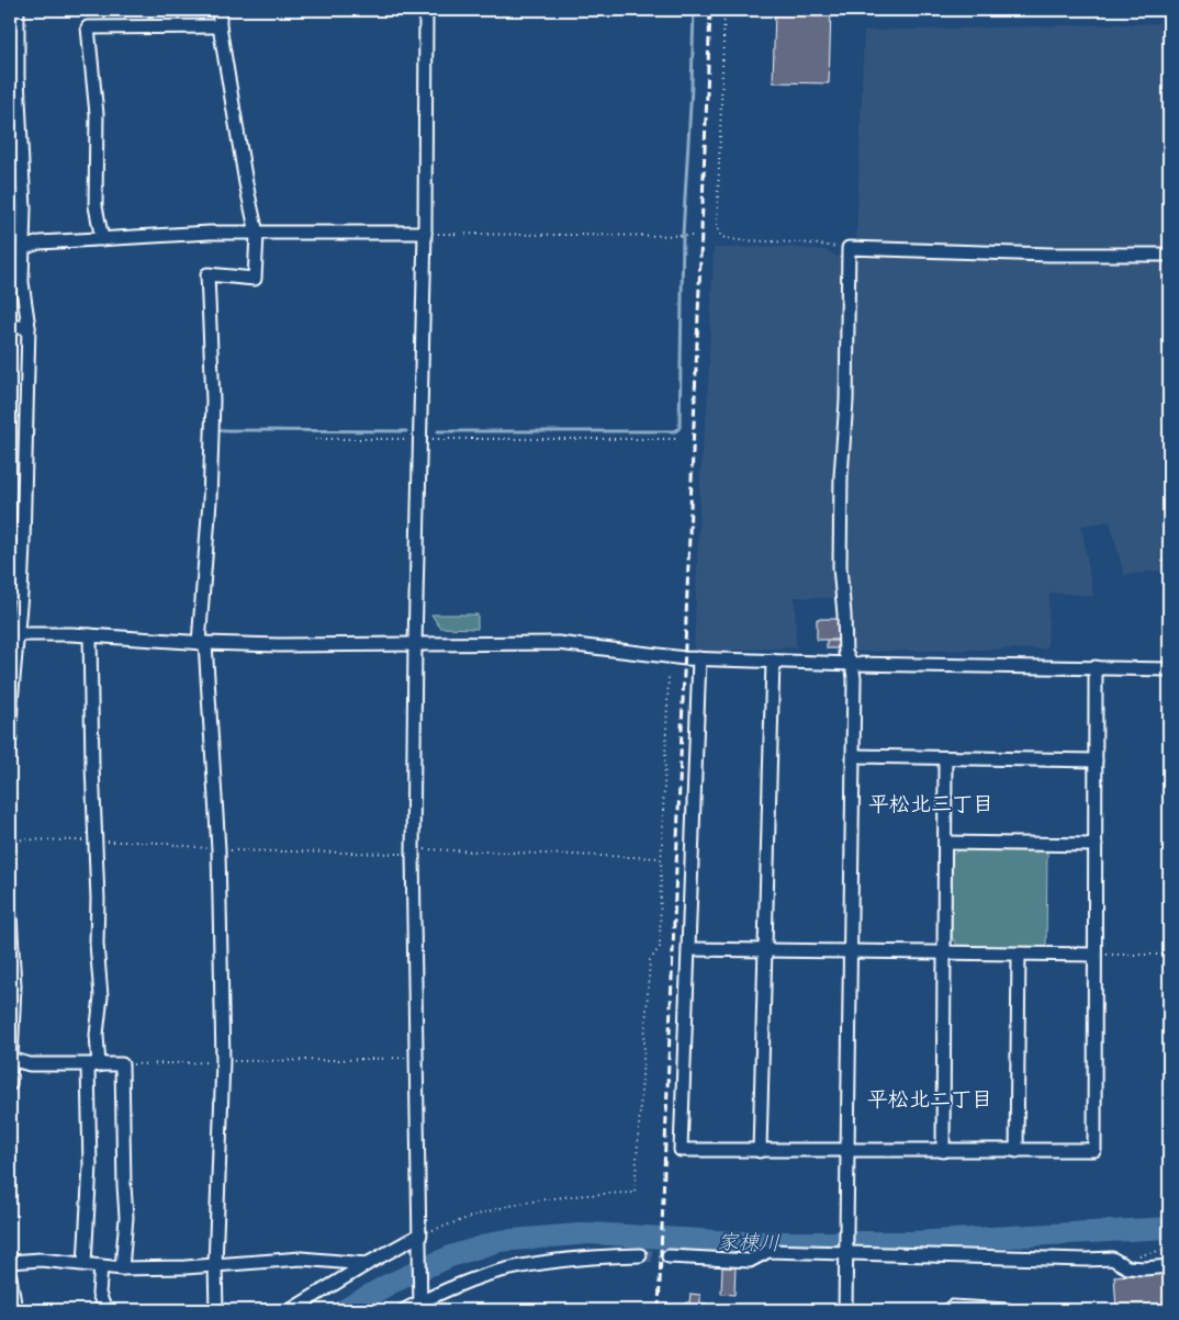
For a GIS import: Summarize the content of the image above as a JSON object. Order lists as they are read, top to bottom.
{
  "districts": ["平松北三丁目", "平松北二丁目"],
  "water": ["家棟川"]
}
